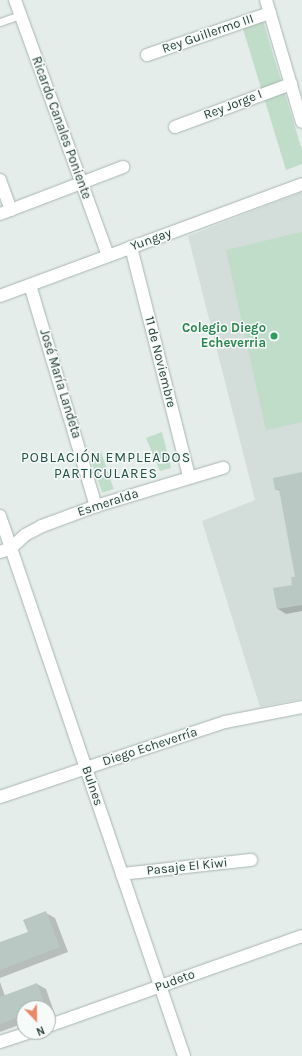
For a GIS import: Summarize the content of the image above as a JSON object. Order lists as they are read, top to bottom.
{
  "streets": {
    "street": [
      "Rey Guillermo III",
      "Rey Jorge I",
      "Ricardo Canales Poniente",
      "Yungay",
      "11 de Noviembre",
      "José María Landeta",
      "Esmeralda",
      "Diego Echeverría",
      "Bulnes",
      "Pasaje El Kiwi",
      "Pudeto"
    ]
  },
  "crossings": [
    ["Ricardo Canales Poniente", "Yungay"],
    ["Yungay", "11 de Noviembre"],
    ["Yungay", "José María Landeta"],
    ["11 de Noviembre", "Esmeralda"],
    ["José María Landeta", "Esmeralda"],
    ["Esmeralda", "Bulnes"],
    ["Diego Echeverría", "Bulnes"],
    ["Bulnes", "Pasaje El Kiwi"],
    ["Bulnes", "Pudeto"]
  ],
  "districts": ["POBLACIÓN EMPLEADOS PARTICULARES"],
  "places": ["Colegio Diego Echeverria"],
  "north": "bottom"
}
